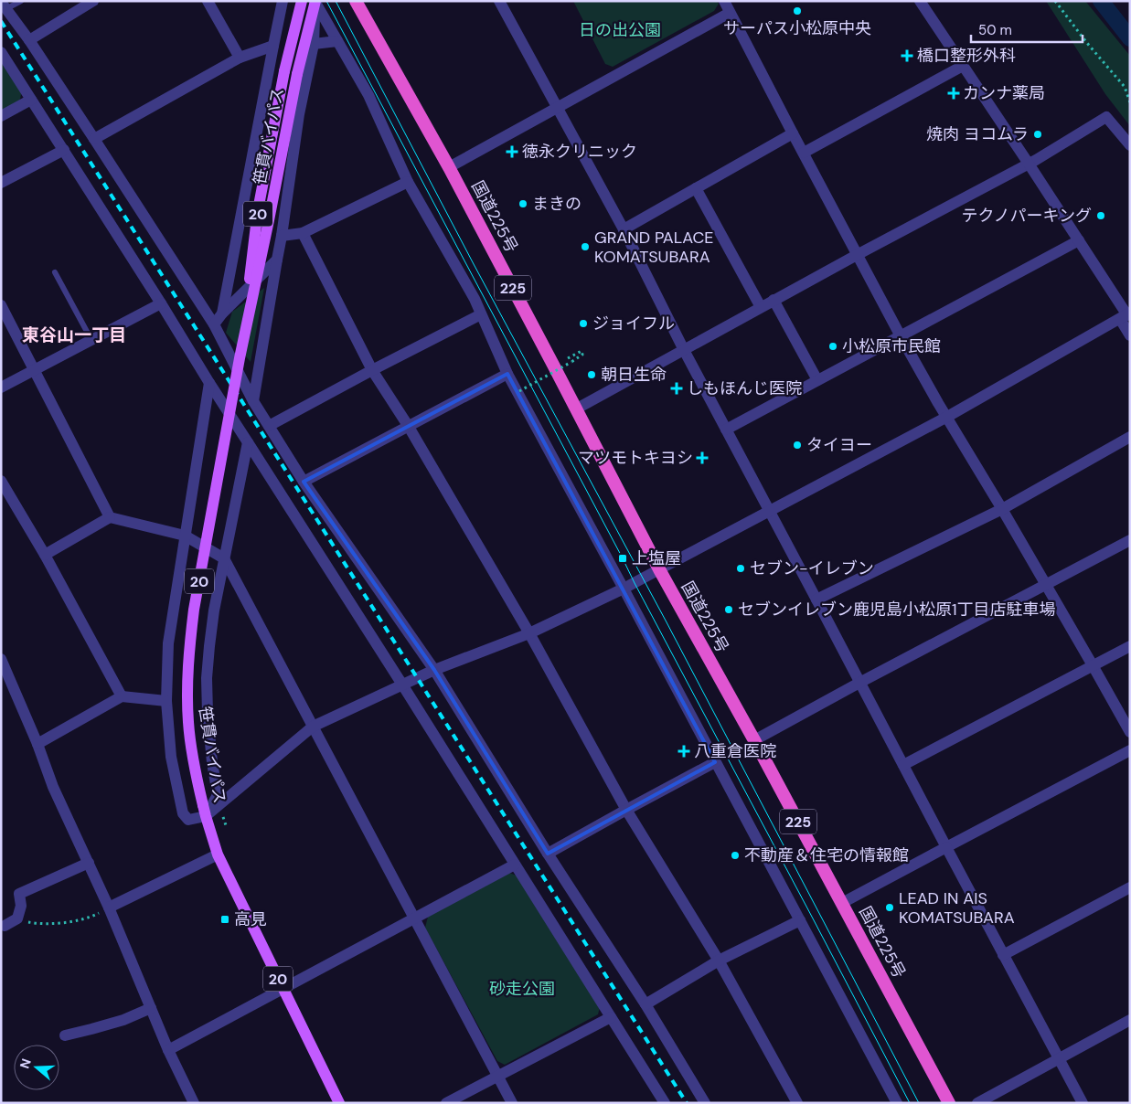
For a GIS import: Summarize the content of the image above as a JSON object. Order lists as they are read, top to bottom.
{
  "streets": {
    "highway": ["国道225号", "225"],
    "main road": ["笹貫バイパス", "20"]
  },
  "districts": ["東谷山一丁目"],
  "parks": ["日の出公園", "砂走公園"],
  "places": {
    "other": [
      "サーパス小松原中央",
      "焼肉 ヨコムラ",
      "まきの",
      "テクノパーキング",
      "GRAND PALACE KOMATSUBARA",
      "ジョイフル",
      "小松原市民館",
      "朝日生命",
      "タイヨー",
      "セブン-イレブン",
      "セブンイレブン鹿児島小松原1丁目店駐車場",
      "不動産＆住宅の情報館",
      "LEAD IN AIS KOMATSUBARA"
    ],
    "health": [
      "橋口整形外科",
      "カンナ薬局",
      "徳永クリニック",
      "しもほんじ医院",
      "マツモトキヨシ",
      "八重倉医院"
    ],
    "transit": ["上塩屋", "高見"]
  },
  "scale_bar": "50 m",
  "north": "left"
}
